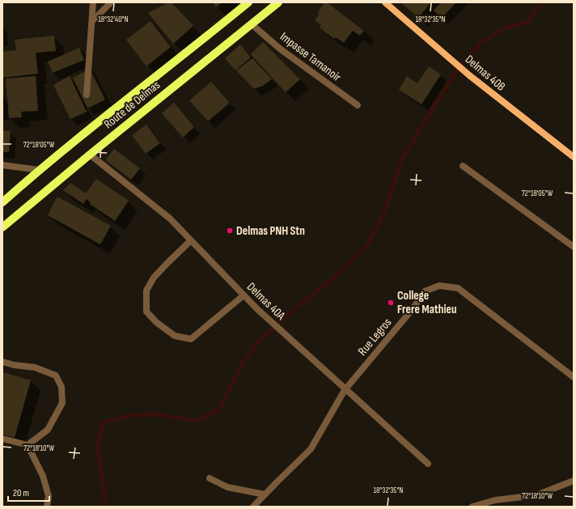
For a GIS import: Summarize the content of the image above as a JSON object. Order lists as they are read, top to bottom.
{
  "streets": {
    "main road": ["Route de Delmas"],
    "street": [
      "Impasse Tamanoir",
      "Delmas 40B",
      "Delmas 40A",
      "Rue Legros"
    ]
  },
  "crossings": [
    ["Impasse Tamanoir", "Route de Delmas"],
    ["Route de Delmas", "Delmas 40A"],
    ["Delmas 40A", "Rue Legros"]
  ],
  "places": ["Delmas PNH Stn", "College Frere Mathieu"],
  "scale_bar": "20 m",
  "coordinates": [
    "18°32'40\"N",
    "18°32'35\"N",
    "72°18'05\"W",
    "72°18'10\"W"
  ]
}
